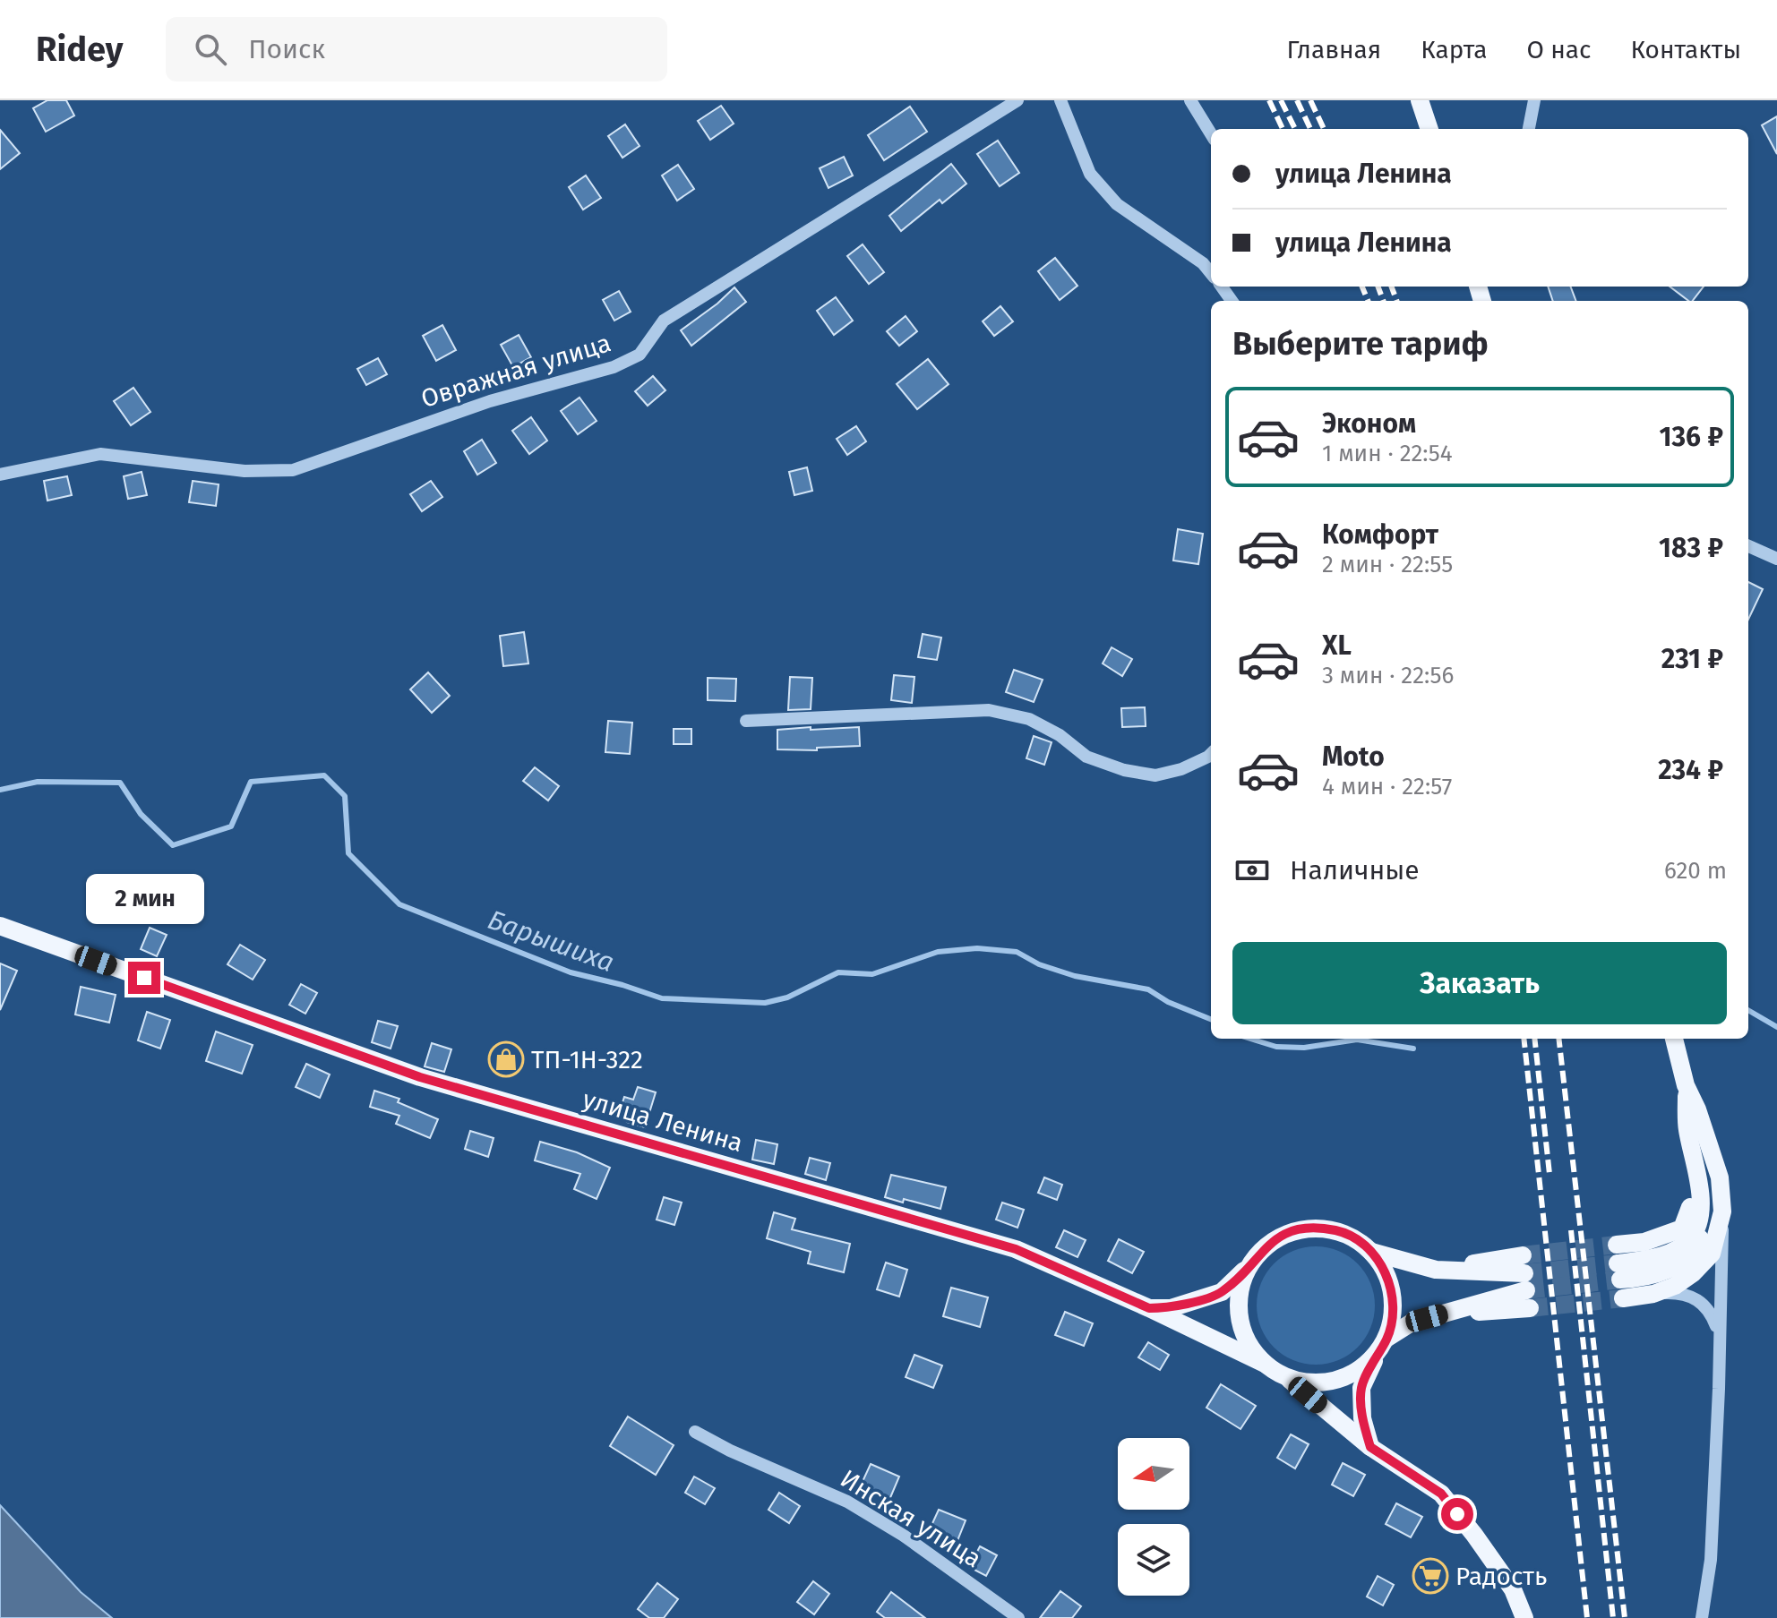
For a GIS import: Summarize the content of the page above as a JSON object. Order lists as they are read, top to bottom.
{
  "streets": {
    "main road": ["улица Ленина"],
    "street": ["Овражная улица", "Инская улица"]
  },
  "water": ["Барышиха"],
  "places": {
    "shop": ["ТП-1Н-322"],
    "supermarket": ["Радость"]
  },
  "north": "left",
  "page": {
    "header": "Ridey",
    "search": "Поиск",
    "nav": [
      "Главная",
      "Карта",
      "О нас",
      "Контакты"
    ],
    "banner": ["улица Ленина", "улица Ленина"],
    "heading": "Выберите тариф",
    "list": [
      {
        "name": "Эконом",
        "note": "1 мин · 22:54",
        "value": "136 ₽"
      },
      {
        "name": "Комфорт",
        "note": "2 мин · 22:55",
        "value": "183 ₽"
      },
      {
        "name": "XL",
        "note": "3 мин · 22:56",
        "value": "231 ₽"
      },
      {
        "name": "Moto",
        "note": "4 мин · 22:57",
        "value": "234 ₽"
      }
    ],
    "pay": ["Наличные", "620 m"],
    "bubble": "2 мин",
    "buttons": "Заказать"
  }
}
